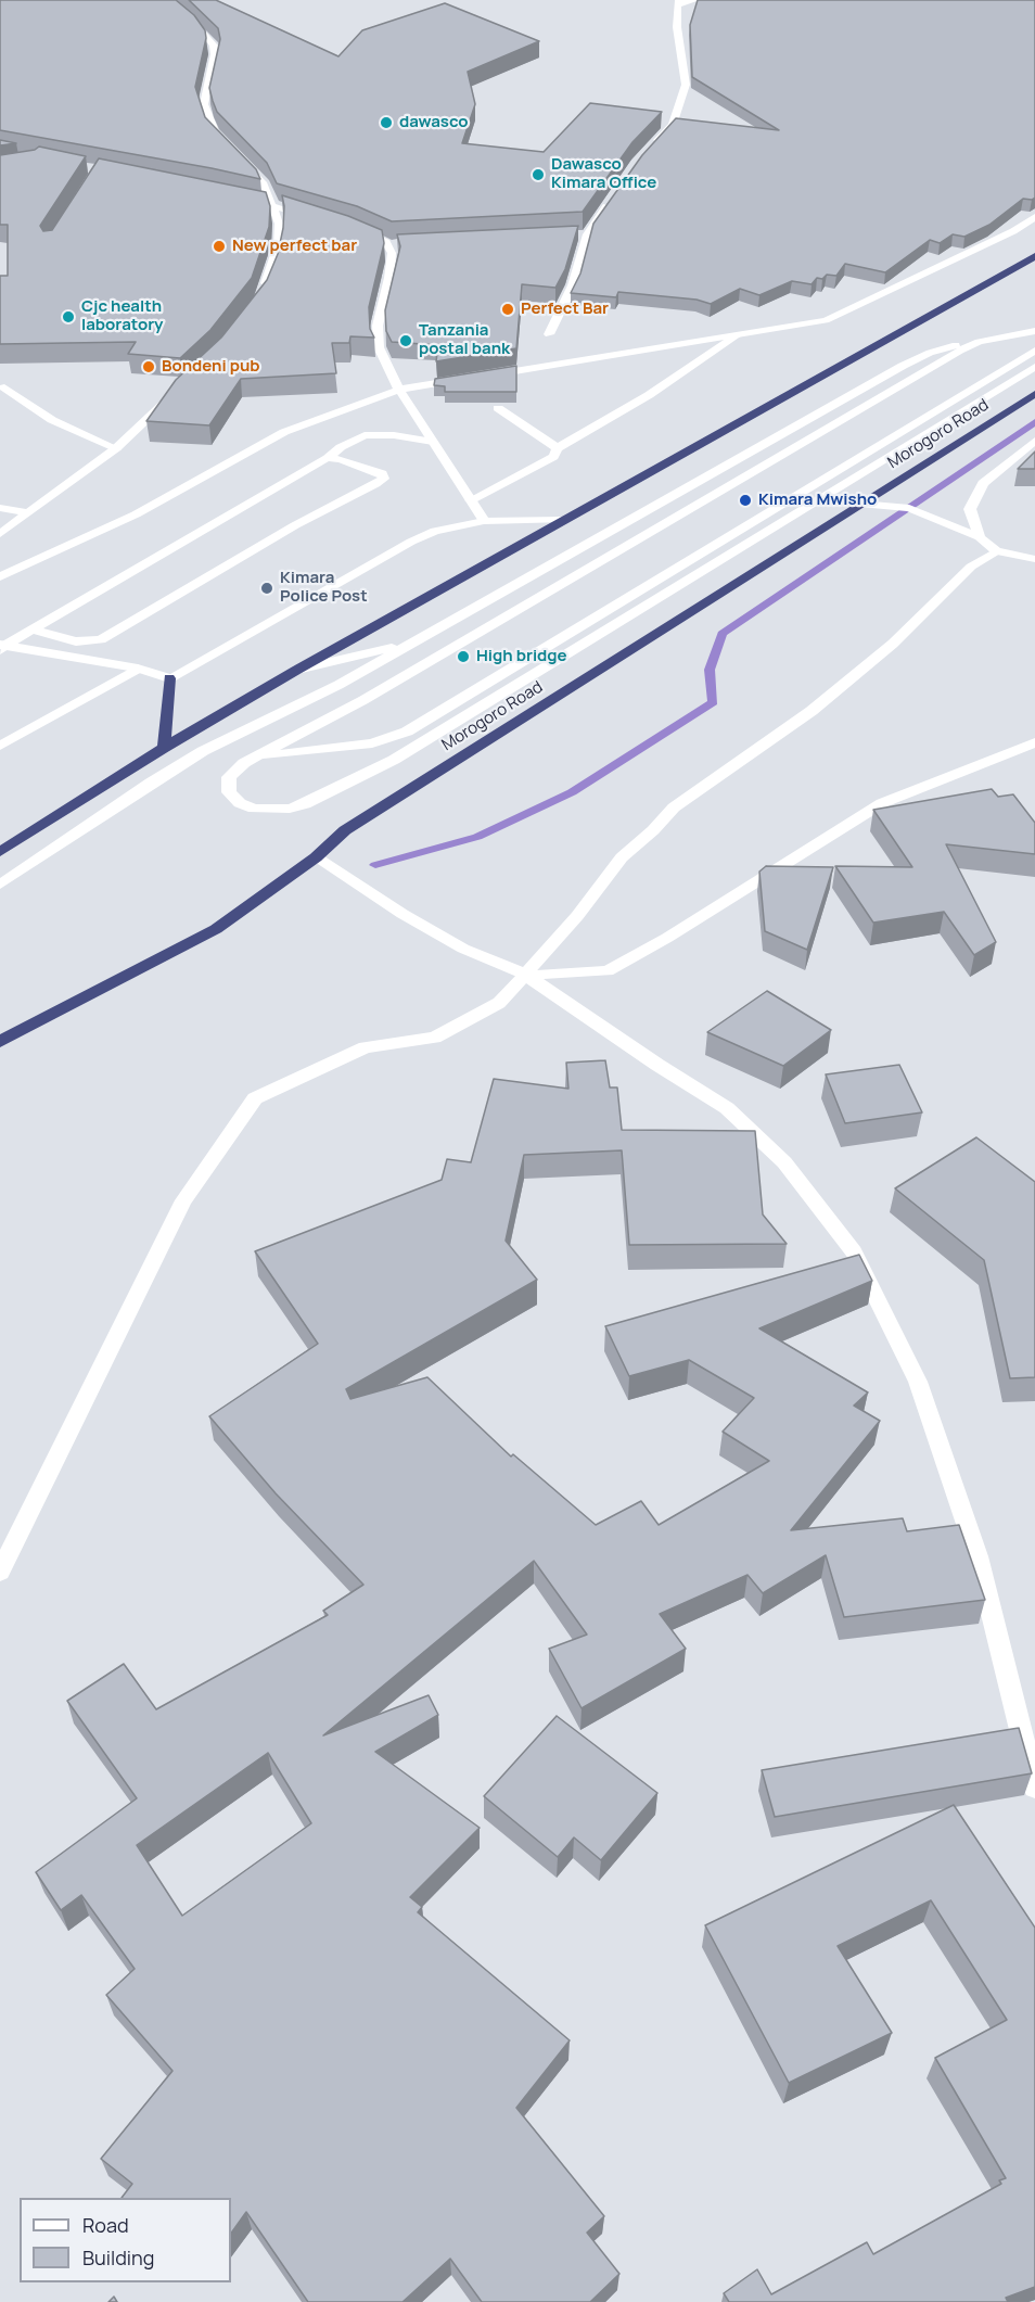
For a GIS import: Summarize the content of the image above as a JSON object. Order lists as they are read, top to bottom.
{
  "streets": {
    "highway": ["Morogoro Road"]
  },
  "places": [
    "dawasco",
    "Dawasco Kimara Office",
    "New perfect bar",
    "Perfect Bar",
    "Cjc health laboratory",
    "Tanzania postal bank",
    "Bondeni pub",
    "Kimara Mwisho",
    "Kimara Police Post",
    "High bridge"
  ],
  "legend": ["Road", "Building"]
}
